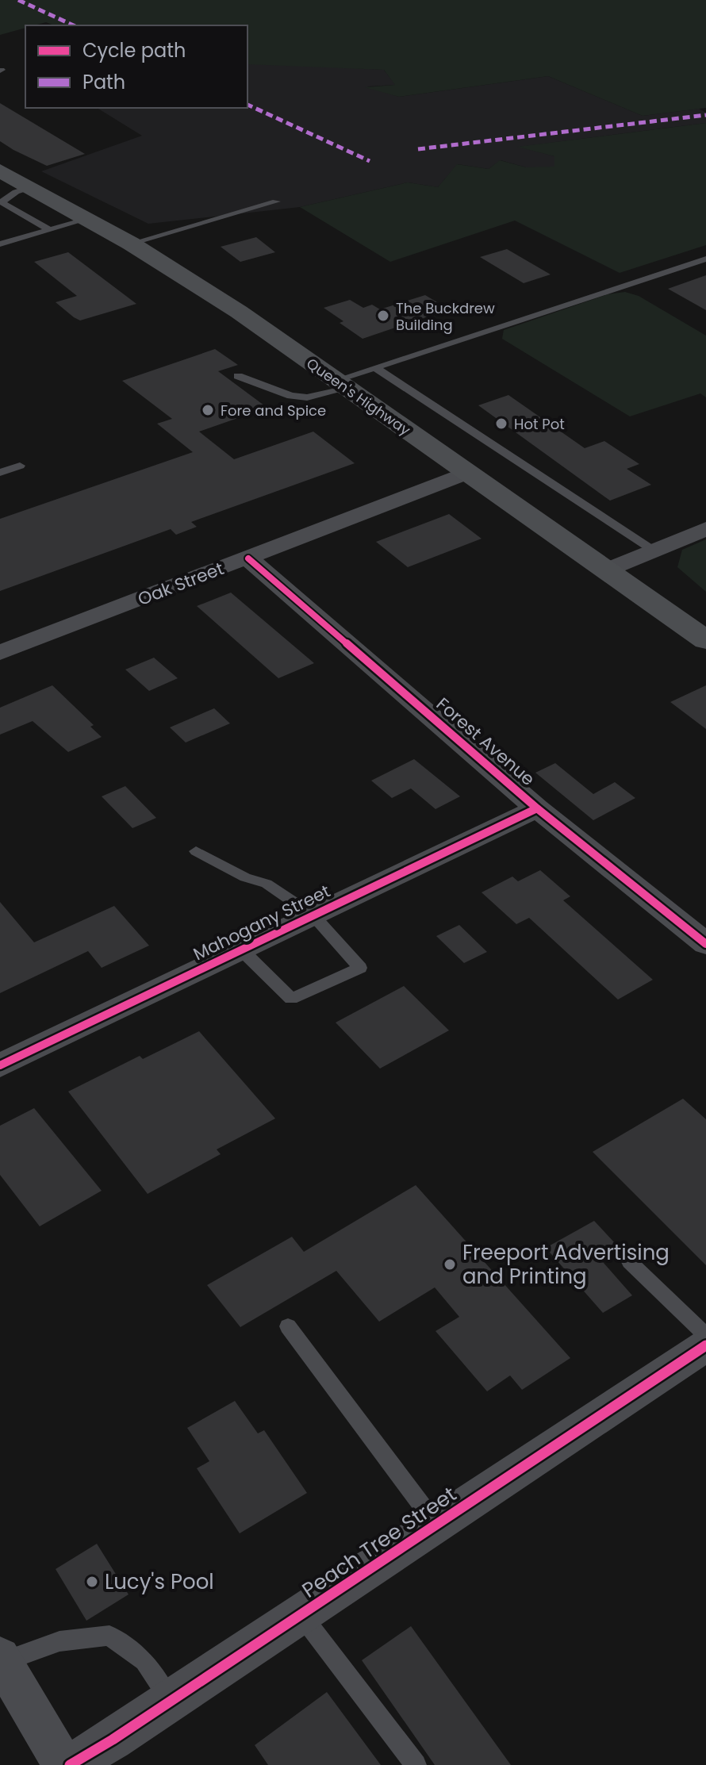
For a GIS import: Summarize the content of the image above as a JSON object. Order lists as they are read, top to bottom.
{
  "streets": {
    "main road": ["Queen's Highway"],
    "street": [
      "Oak Street",
      "Forest Avenue",
      "Mahogany Street",
      "Peach Tree Street"
    ]
  },
  "crossings": [
    ["Queen's Highway", "Oak Street"],
    ["Oak Street", "Forest Avenue"],
    ["Forest Avenue", "Mahogany Street"]
  ],
  "places": [
    "The Buckdrew Building",
    "Fore and Spice",
    "Hot Pot",
    "Freeport Advertising and Printing",
    "Lucy's Pool"
  ],
  "legend": ["Cycle path", "Path"]
}
